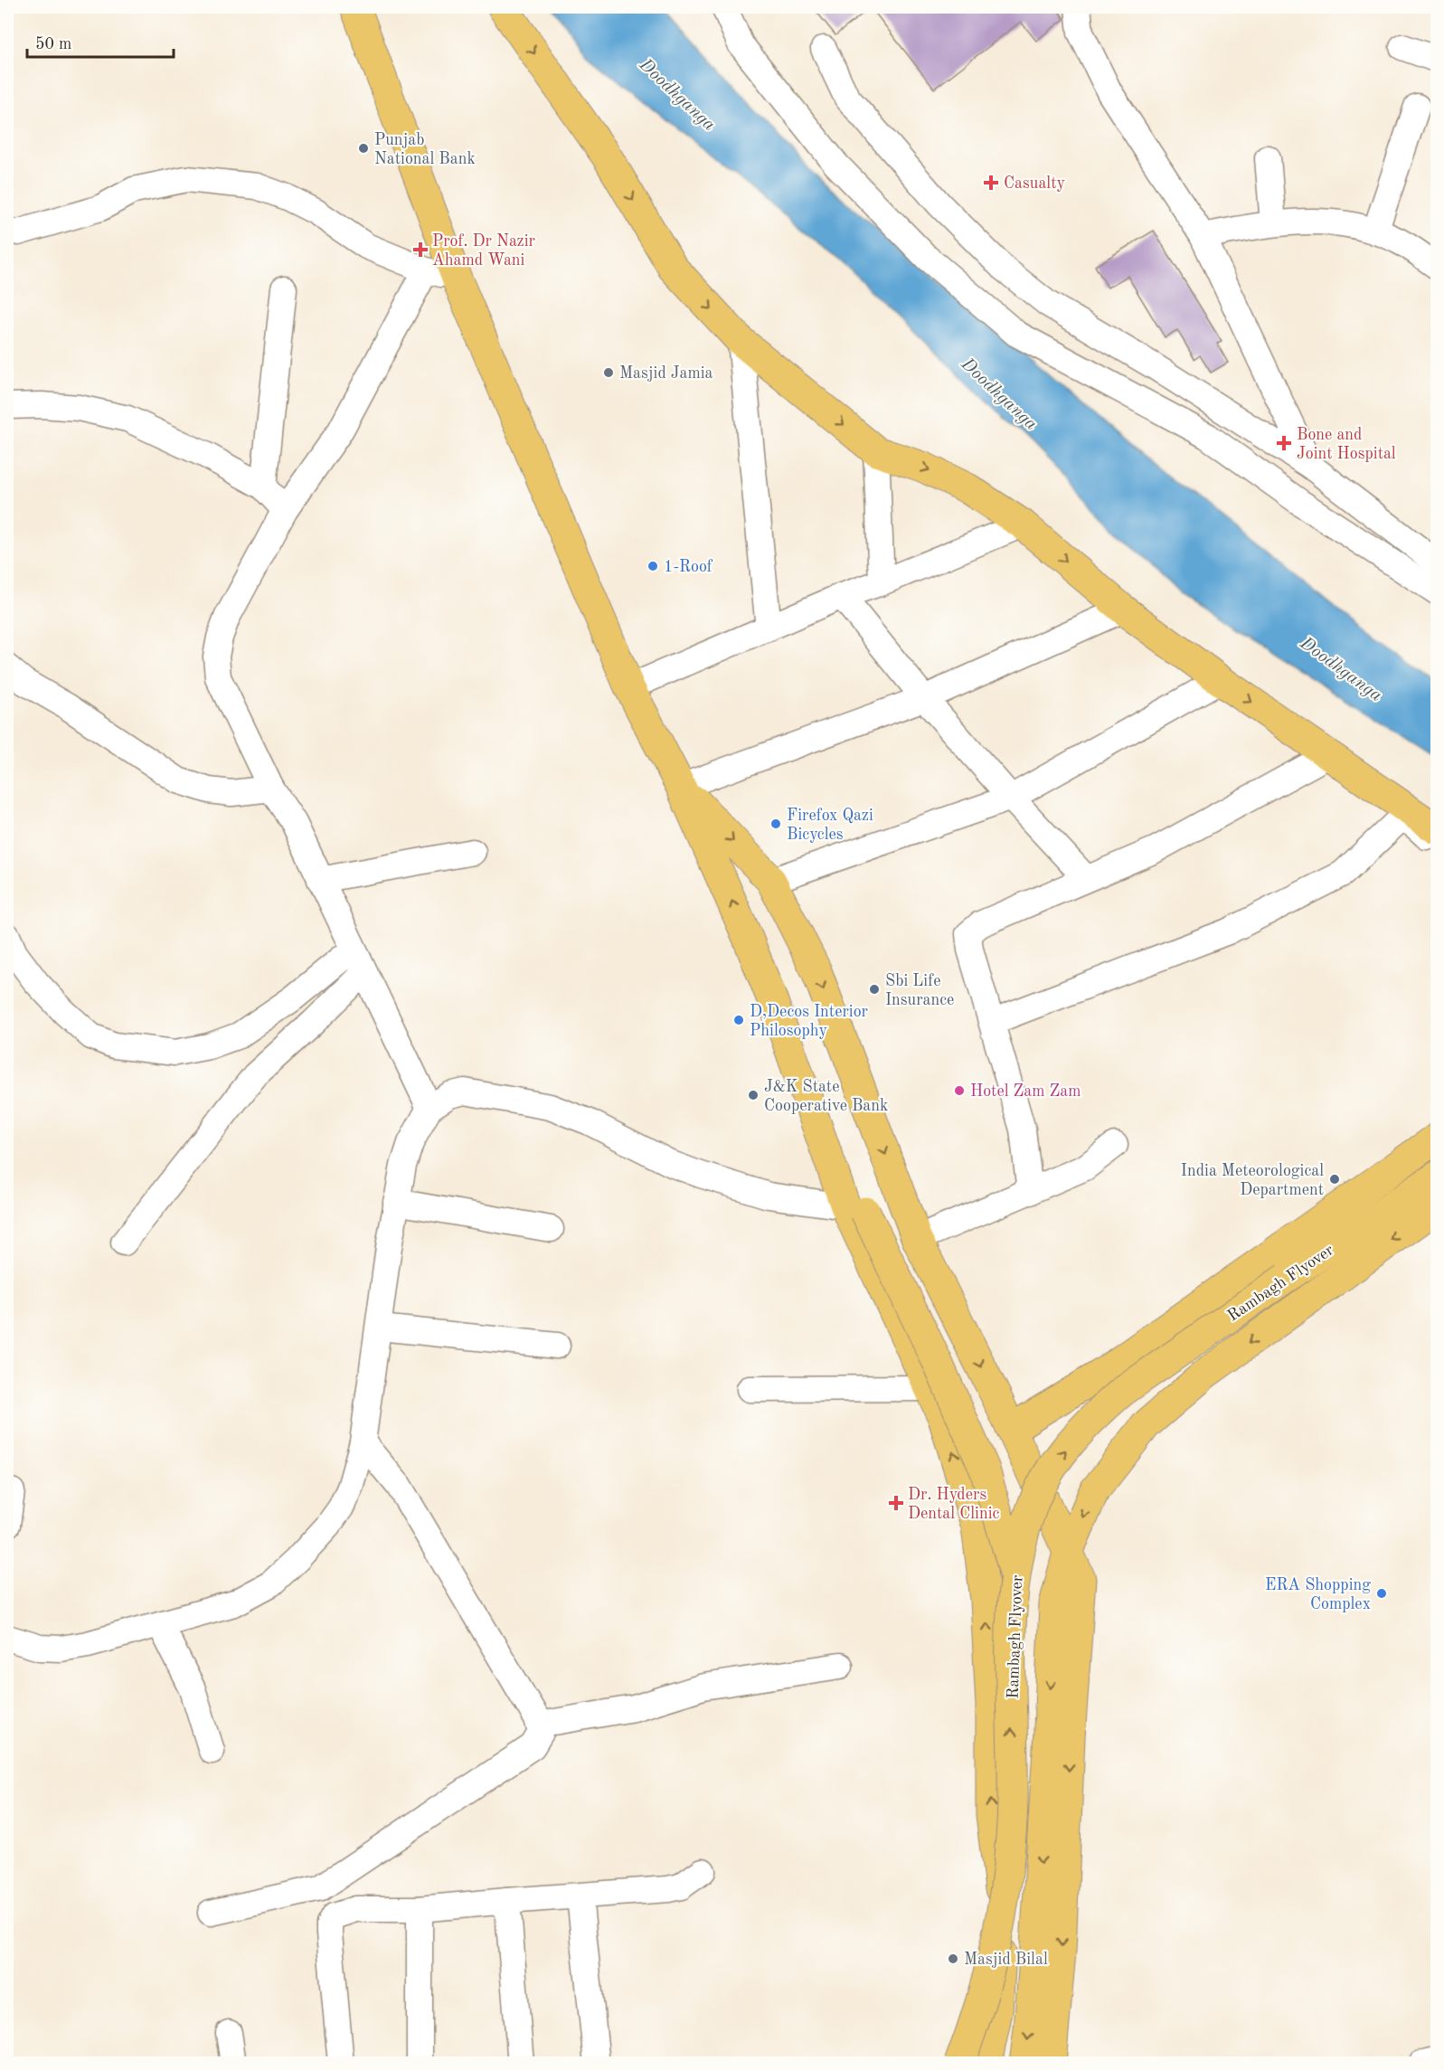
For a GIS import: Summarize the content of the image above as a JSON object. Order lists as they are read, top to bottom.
{
  "streets": {
    "main road": ["Rambagh Flyover"]
  },
  "water": ["Doodhganga"],
  "places": {
    "other": [
      "Punjab National Bank",
      "Masjid Jamia",
      "1-Roof",
      "Firefox Qazi Bicycles",
      "Sbi Life Insurance",
      "D,Decos Interior Philosophy",
      "Hotel Zam Zam",
      "J&K State Cooperative Bank",
      "India Meteorological Department",
      "ERA Shopping Complex",
      "Masjid Bilal"
    ],
    "health": [
      "Casualty",
      "Prof. Dr Nazir Ahamd Wani",
      "Bone and Joint Hospital",
      "Dr. Hyders Dental Clinic"
    ]
  },
  "scale_bar": "50 m"
}
